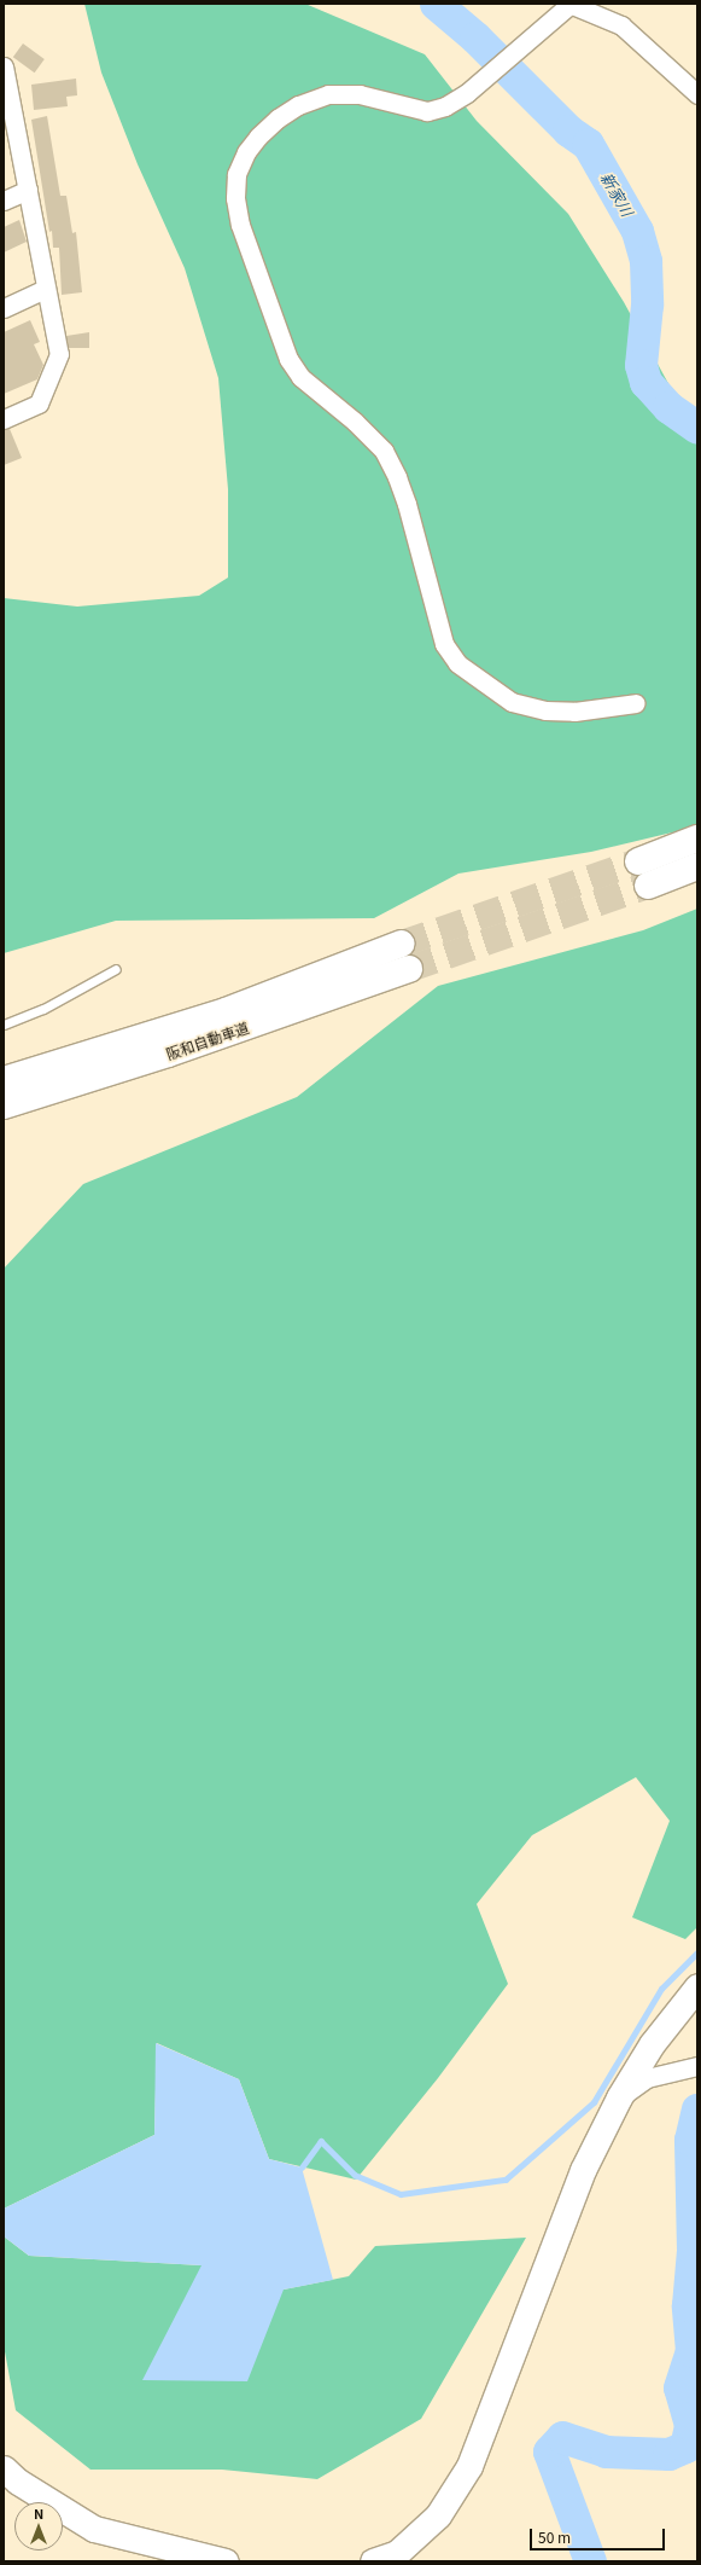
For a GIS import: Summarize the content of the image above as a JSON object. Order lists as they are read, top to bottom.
{
  "streets": {
    "highway": ["阪和自動車道"]
  },
  "water": ["新家川"],
  "scale_bar": "50 m",
  "north": "top"
}
